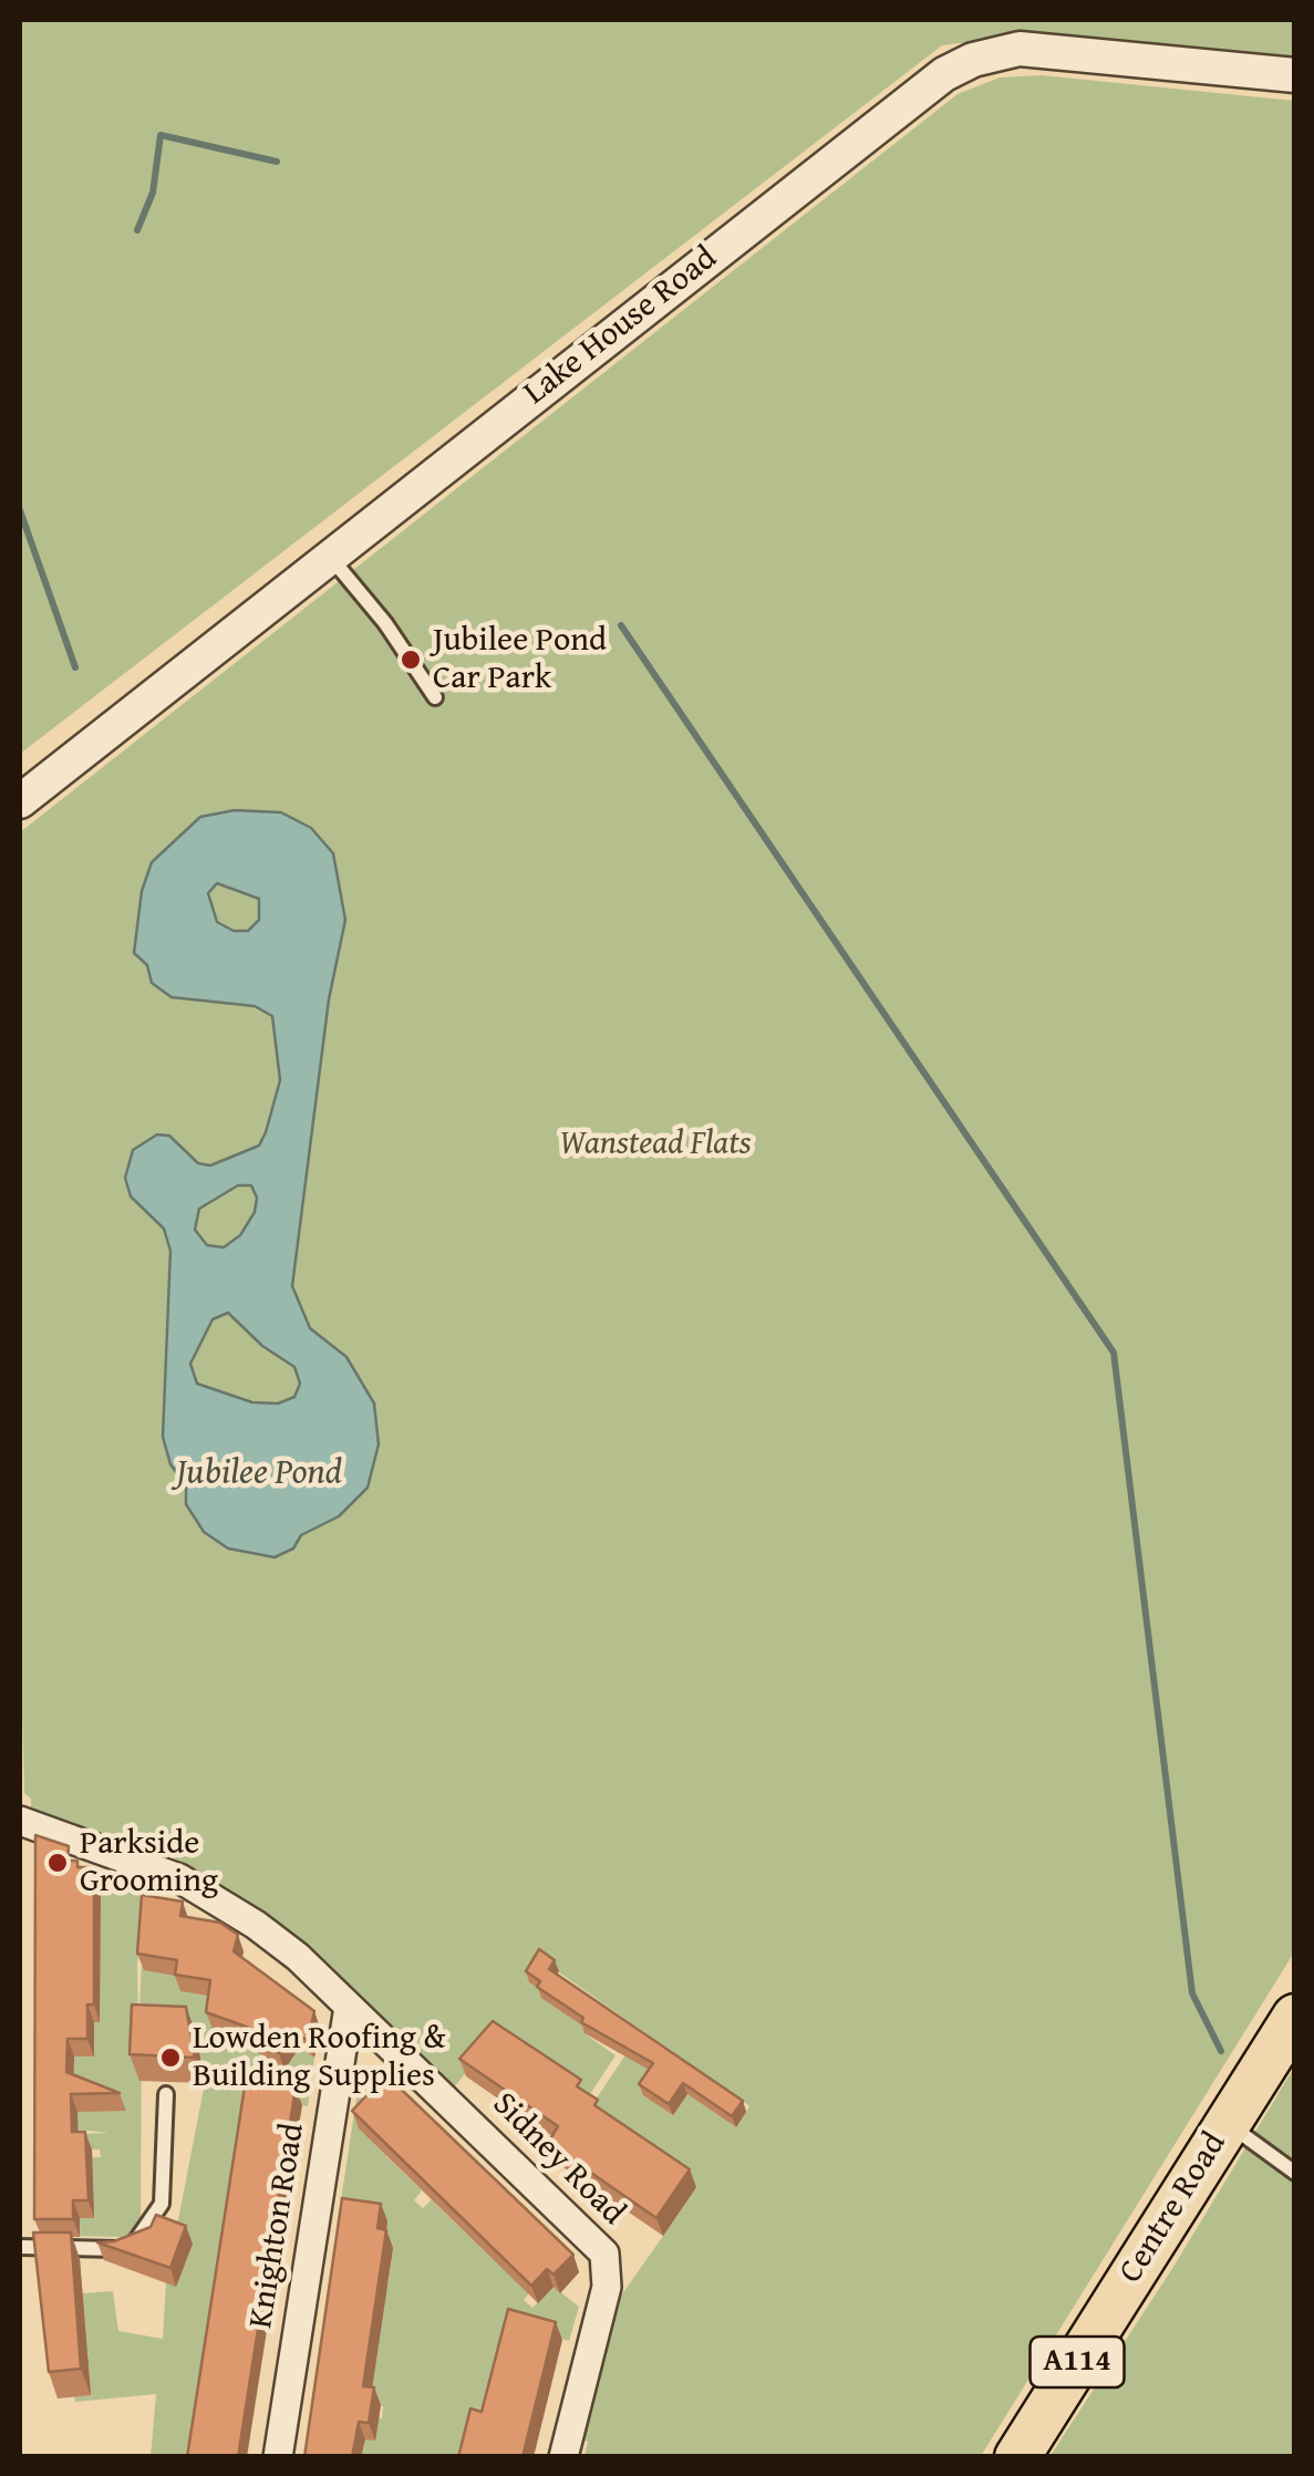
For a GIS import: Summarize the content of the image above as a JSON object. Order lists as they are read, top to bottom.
{
  "streets": {
    "main road": ["Centre Road", "A114"],
    "street": ["Lake House Road", "Sidney Road", "Knighton Road"]
  },
  "crossings": [
    ["Sidney Road", "Knighton Road"]
  ],
  "water": ["Jubilee Pond"],
  "parks": ["Wanstead Flats"],
  "places": ["Jubilee Pond Car Park", "Parkside Grooming", "Lowden Roofing & Building Supplies"]
}
